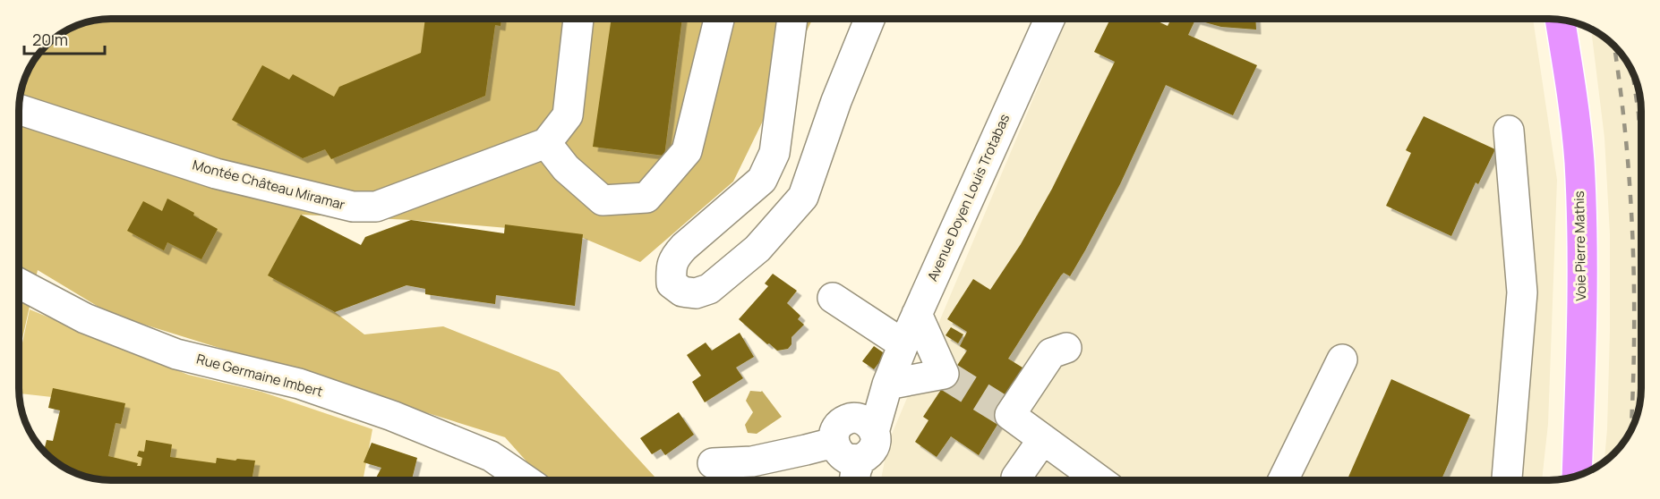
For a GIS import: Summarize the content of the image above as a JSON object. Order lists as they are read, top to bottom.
{
  "streets": {
    "highway": ["Voie Pierre Mathis"],
    "street": ["Montée Château Miramar", "Avenue Doyen Louis Trotabas", "Rue Germaine Imbert"]
  },
  "scale_bar": "20 m"
}
